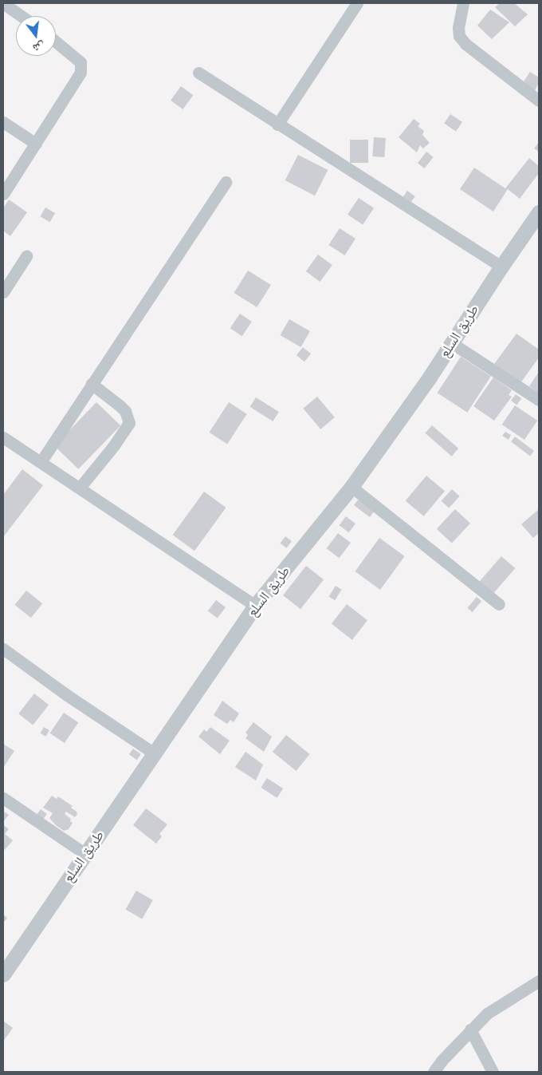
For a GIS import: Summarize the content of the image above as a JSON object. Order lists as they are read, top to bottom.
{
  "streets": {
    "street": ["طريق السلع"]
  },
  "north": "bottom"
}
